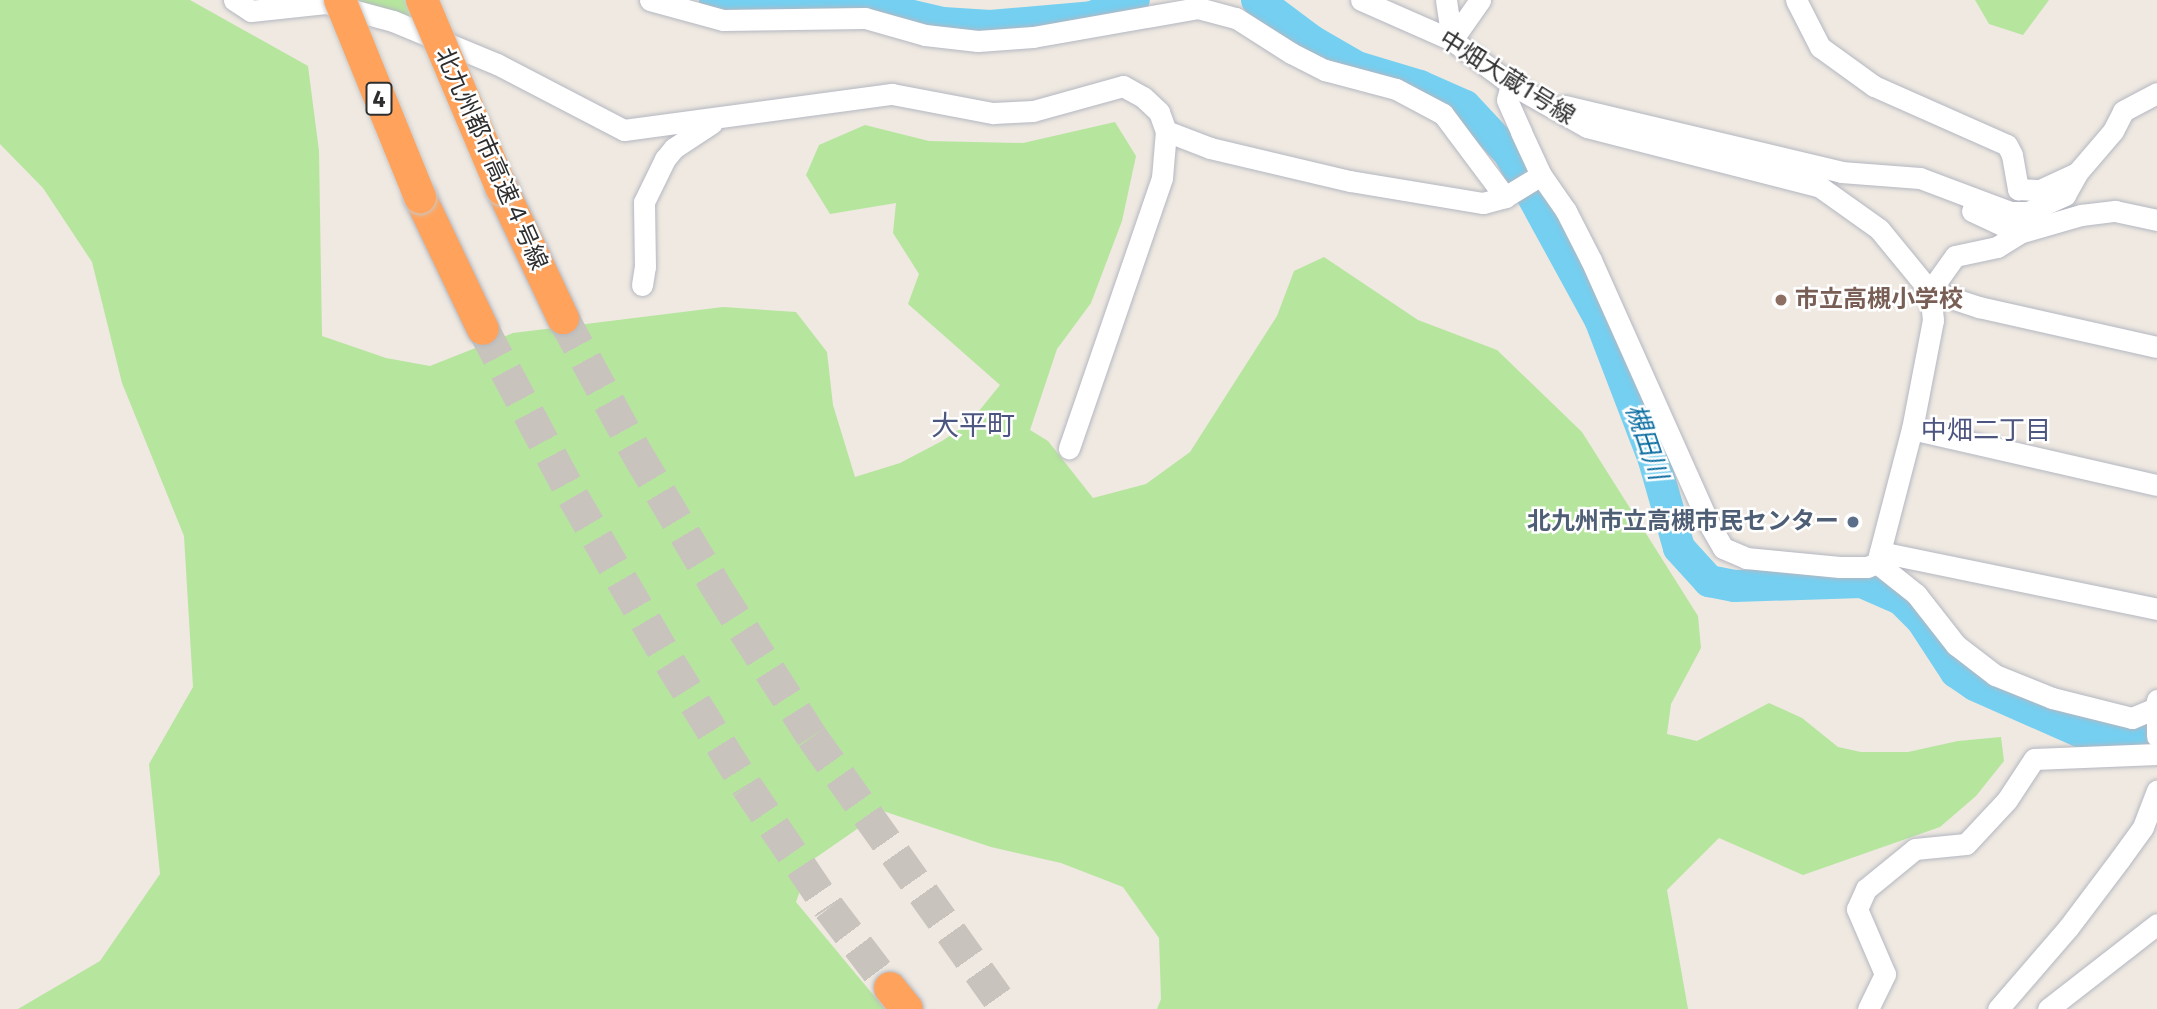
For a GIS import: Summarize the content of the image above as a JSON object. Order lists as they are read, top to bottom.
{
  "streets": {
    "highway": ["4", "北九州都市高速４号線"],
    "street": ["中畑大蔵1号線"]
  },
  "districts": ["大平町", "中畑二丁目"],
  "water": ["槻田川"],
  "places": ["市立高槻小学校", "北九州市立高槻市民センター"]
}
